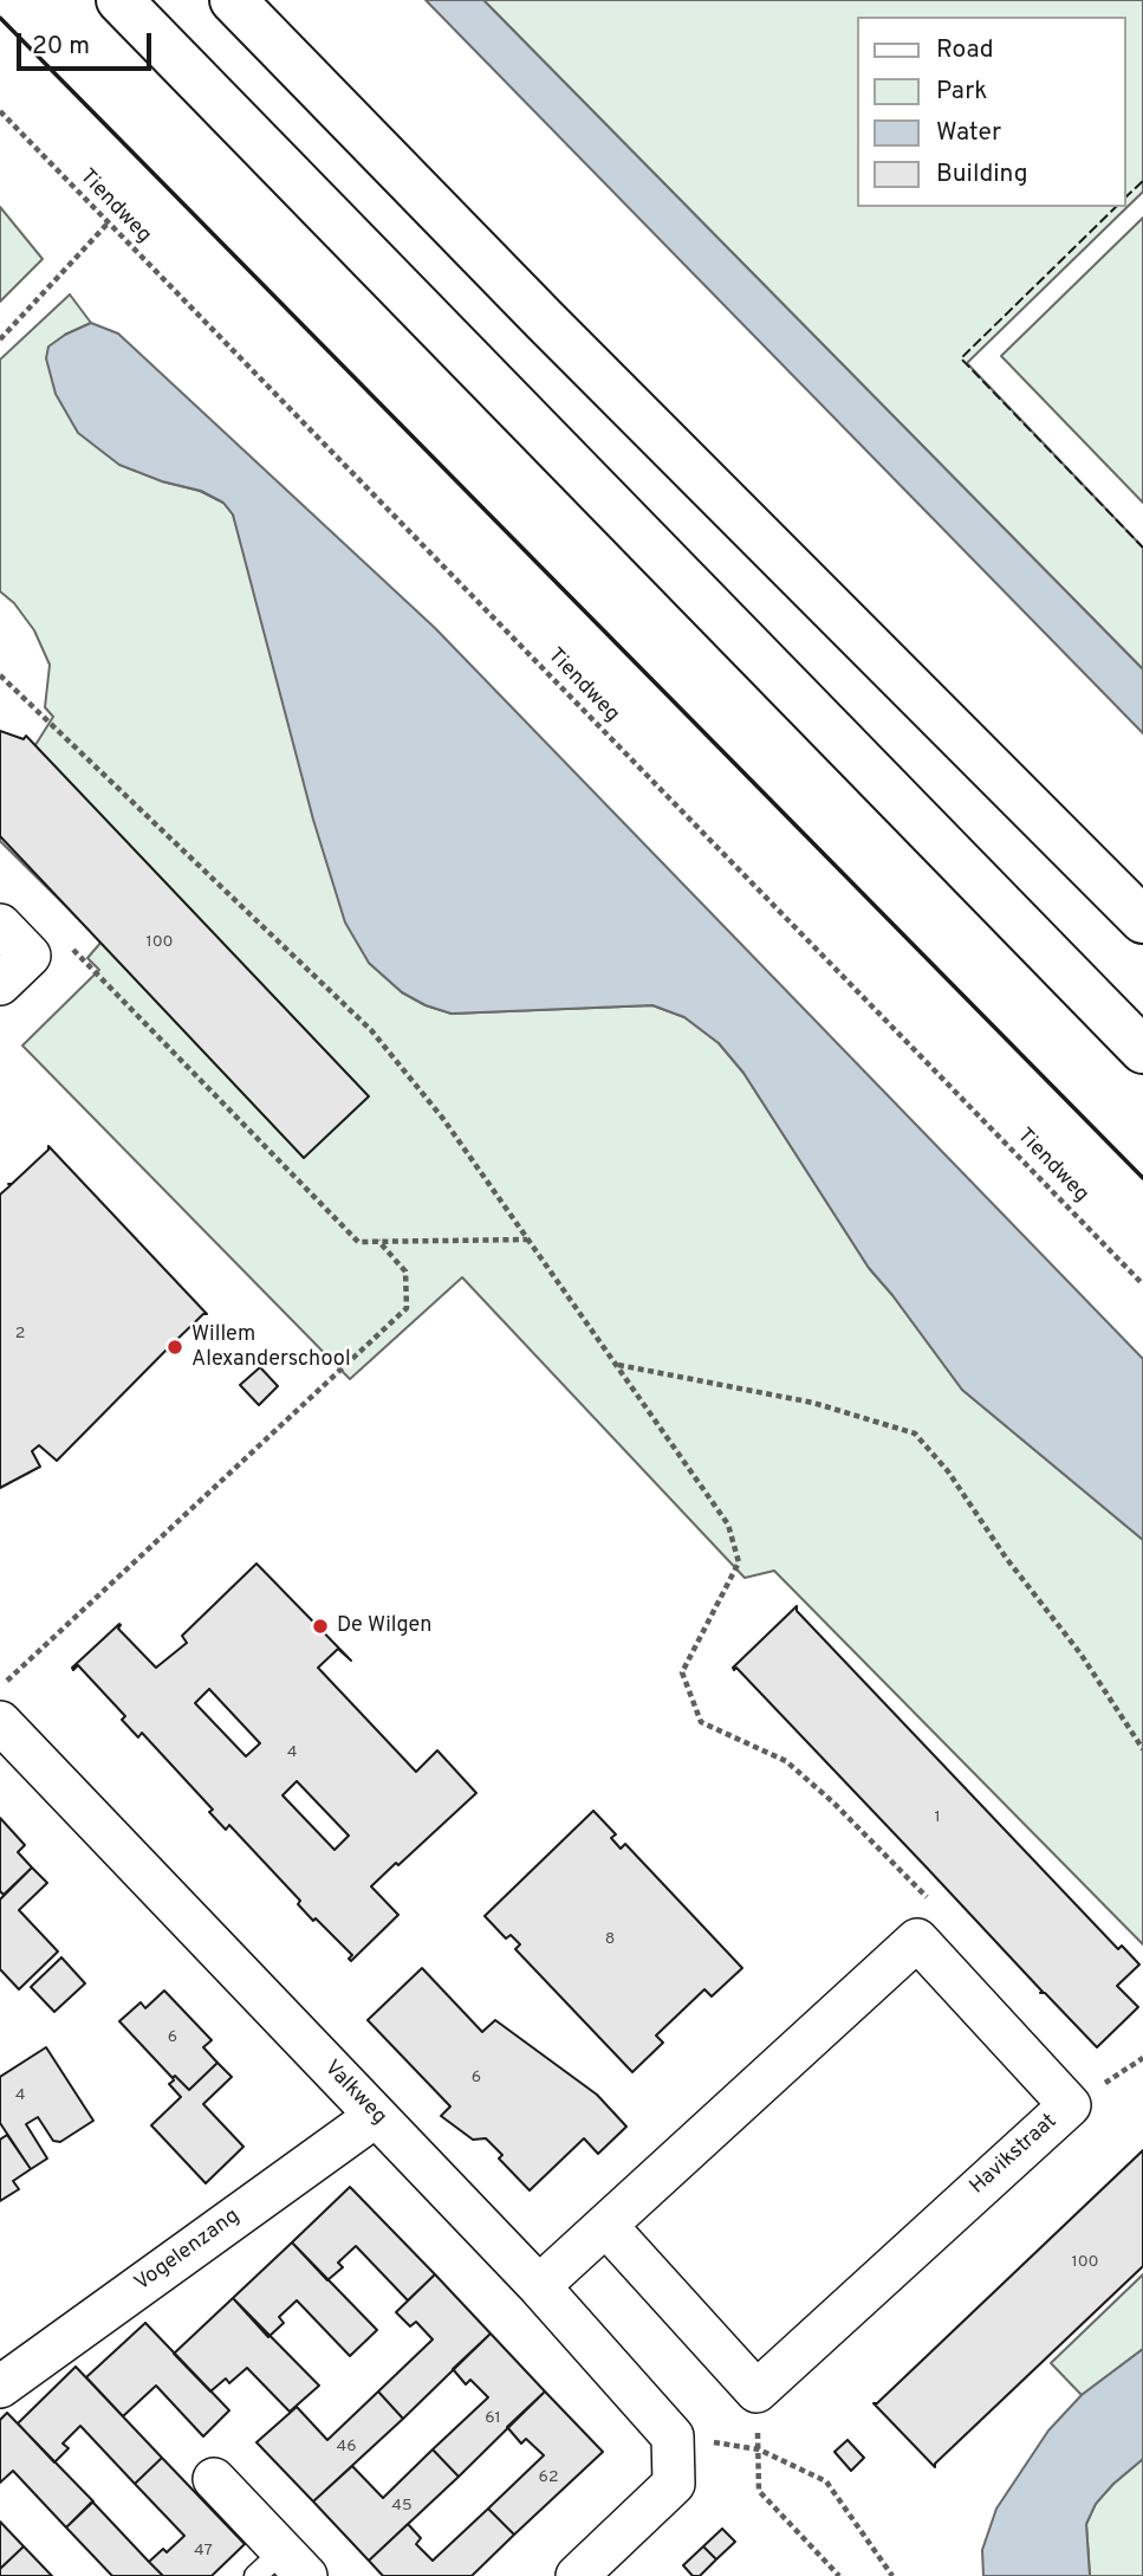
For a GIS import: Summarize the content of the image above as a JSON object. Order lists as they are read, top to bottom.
{
  "streets": {
    "street": ["Valkweg", "Havikstraat", "Vogelenzang"],
    "path": ["Tiendweg"]
  },
  "crossings": [
    ["Valkweg", "Vogelenzang"]
  ],
  "places": ["Willem Alexanderschool", "De Wilgen"],
  "house_numbers": [
    "100",
    "2",
    "4",
    "1",
    "8",
    "6",
    "6",
    "4",
    "100",
    "61",
    "46",
    "62",
    "45",
    "47"
  ],
  "legend": [
    "Road",
    "Park",
    "Water",
    "Building"
  ],
  "scale_bar": "20 m"
}
